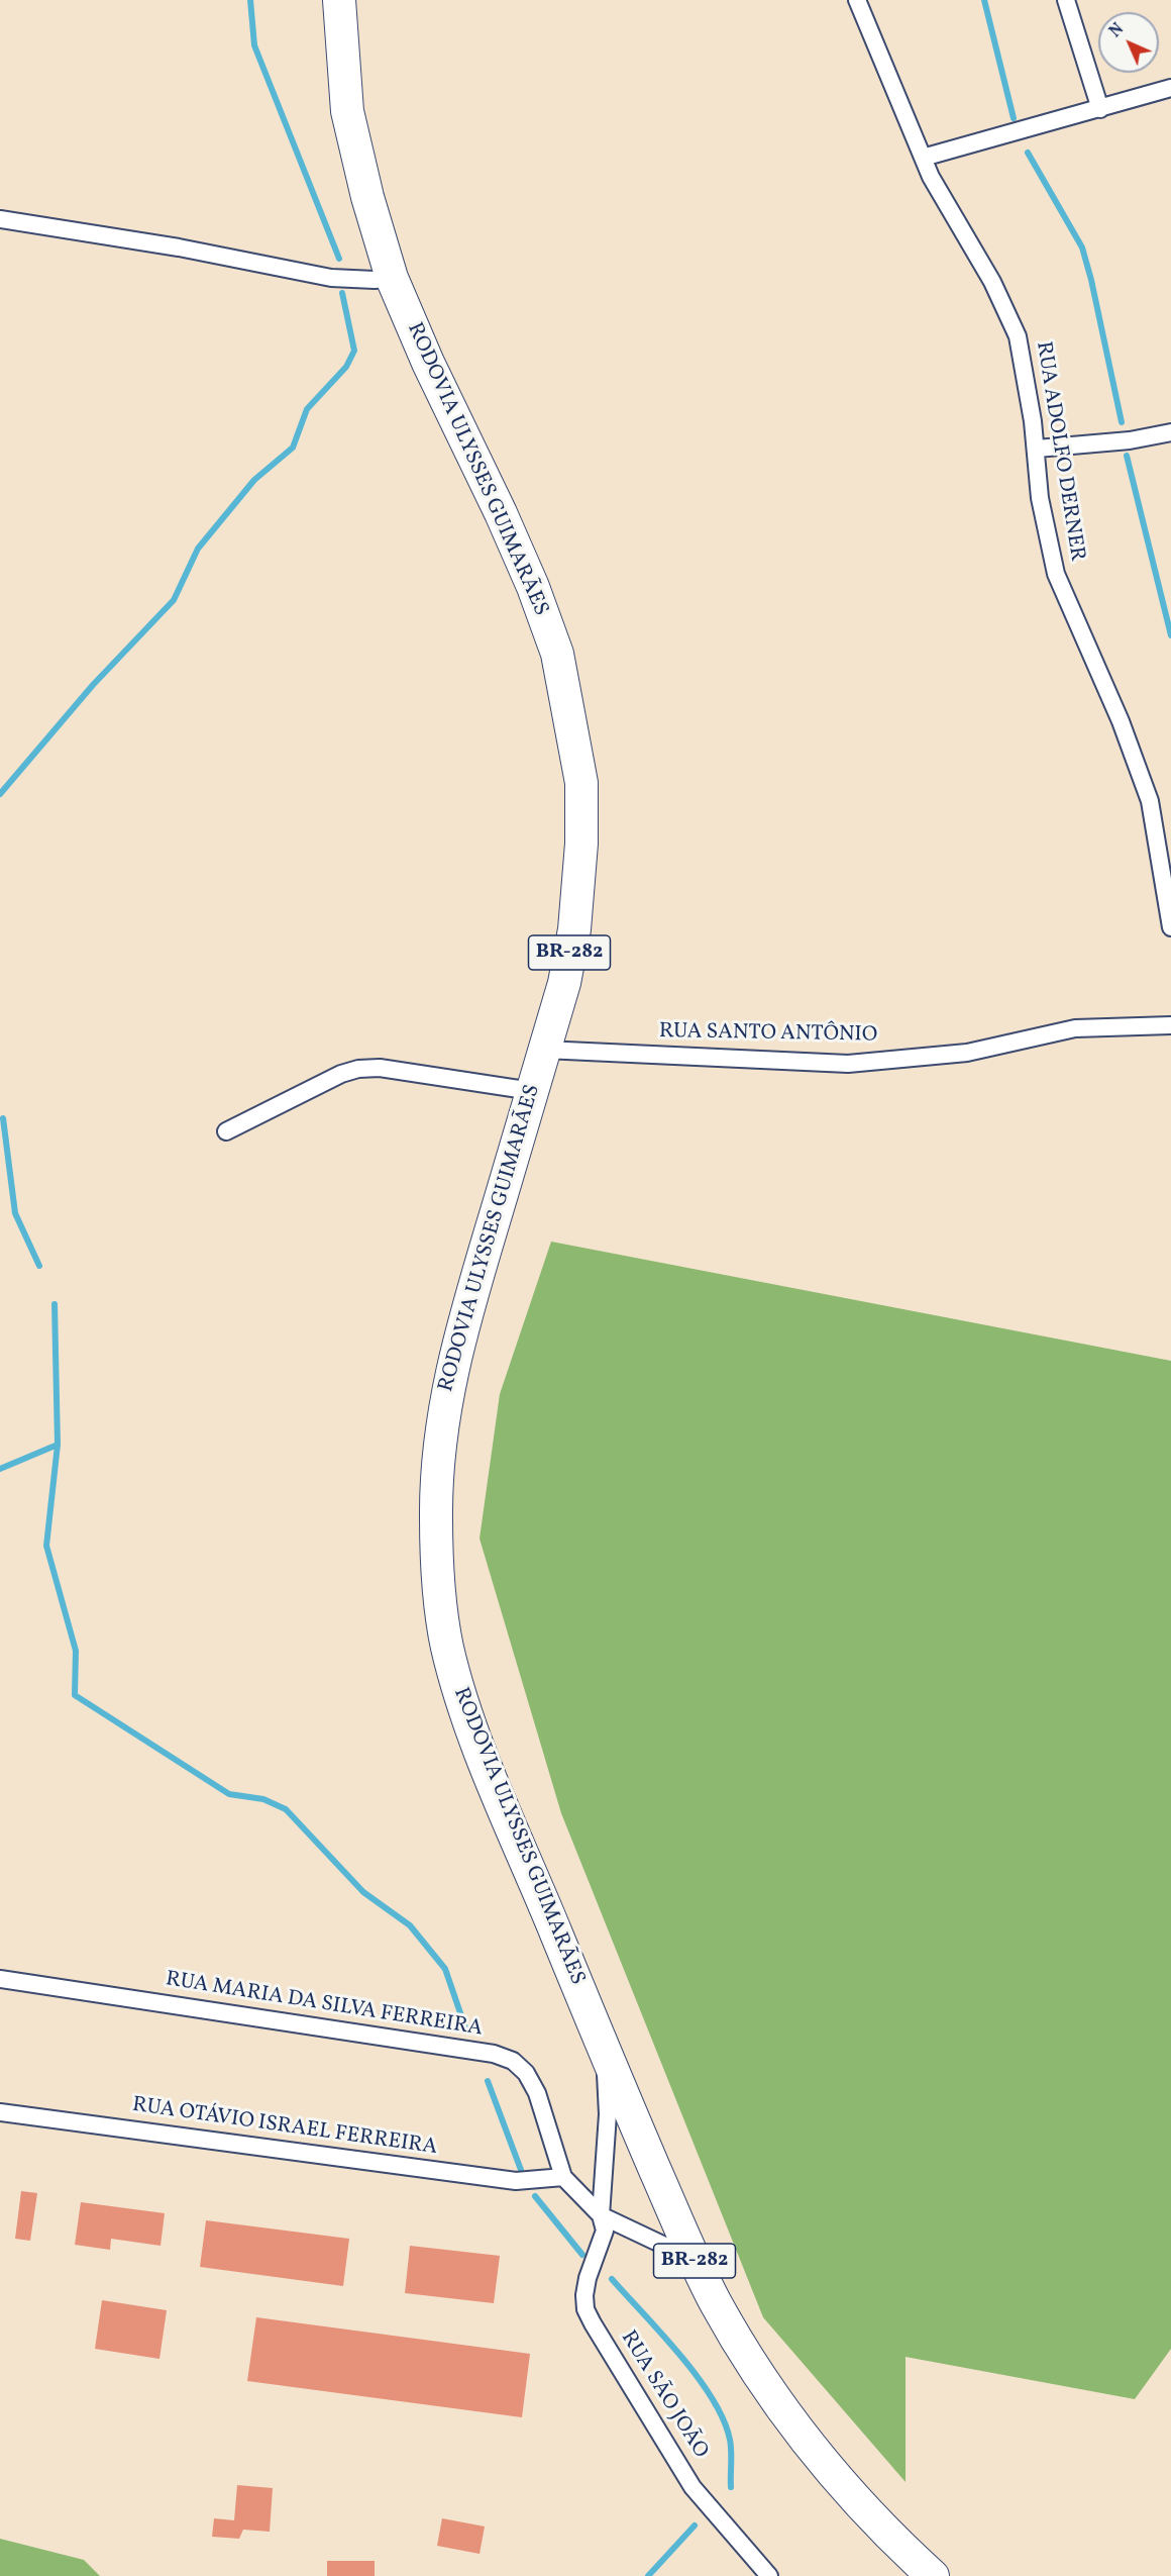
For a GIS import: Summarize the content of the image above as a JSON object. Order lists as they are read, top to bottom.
{
  "streets": {
    "highway": ["RODOVIA ULYSSES GUIMARÃES", "BR-282"],
    "street": [
      "RUA ADOLFO DERNER",
      "RUA SANTO ANTÔNIO",
      "RUA MARIA DA SILVA FERREIRA",
      "RUA OTÁVIO ISRAEL FERREIRA",
      "RUA SÃO JOÃO"
    ]
  },
  "crossings": [
    ["RODOVIA ULYSSES GUIMARÃES", "RUA SANTO ANTÔNIO"],
    ["RODOVIA ULYSSES GUIMARÃES", "RUA SÃO JOÃO"],
    ["RUA MARIA DA SILVA FERREIRA", "RUA OTÁVIO ISRAEL FERREIRA"]
  ],
  "north": "top left"
}
